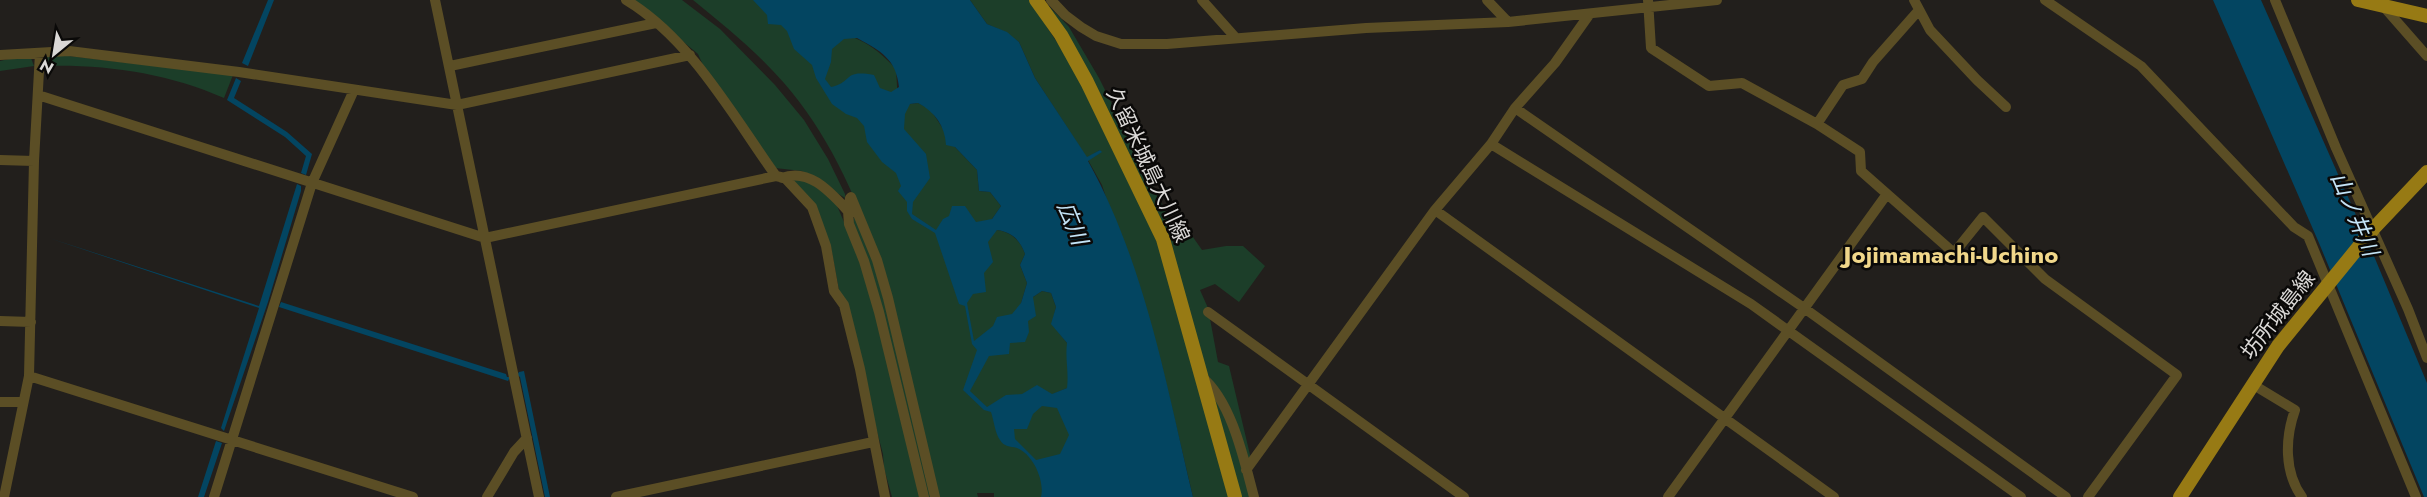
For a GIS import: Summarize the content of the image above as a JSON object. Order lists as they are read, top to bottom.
{
  "streets": {
    "main road": ["久留米城島大川線", "坊所城島線"]
  },
  "districts": ["Jojimamachi-Uchino"],
  "water": ["山ノ井川", "広川"],
  "north": "bottom left"
}
